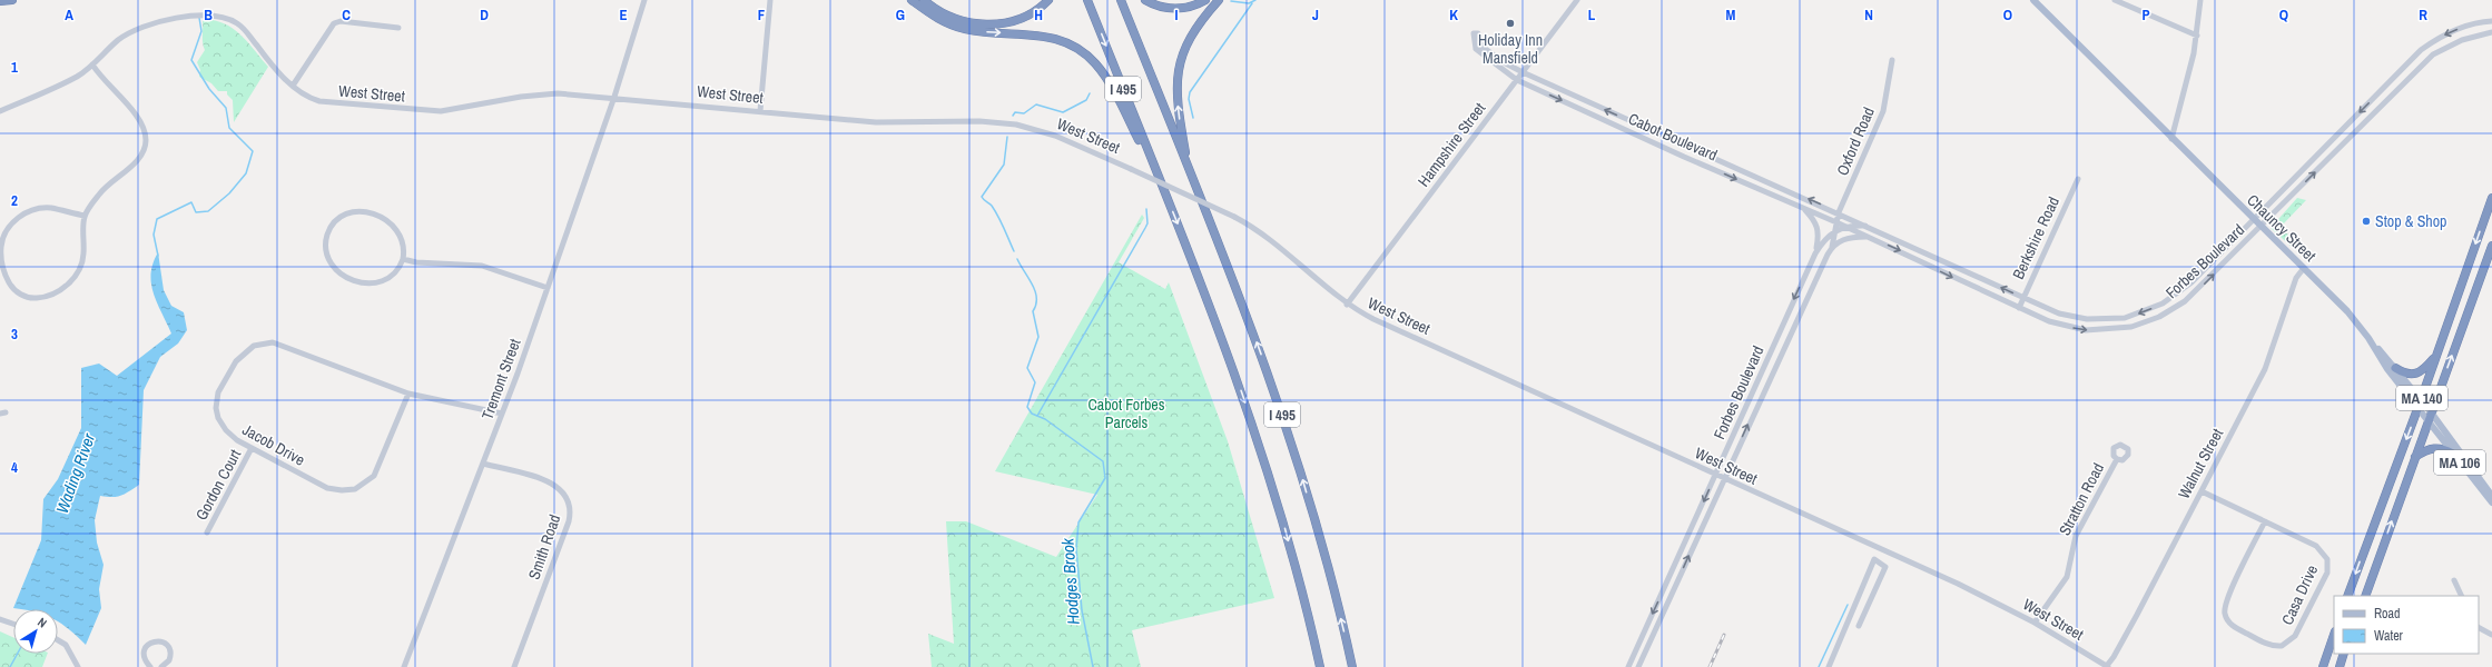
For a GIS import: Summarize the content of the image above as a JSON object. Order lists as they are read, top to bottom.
{
  "streets": {
    "highway": ["I 495", "MA 140"],
    "main road": ["Chauncy Street", "MA 106"],
    "street": [
      "West Street",
      "Cabot Boulevard",
      "Oxford Road",
      "Hampshire Street",
      "Berkshire Road",
      "Forbes Boulevard",
      "Tremont Street",
      "Jacob Drive",
      "Walnut Street",
      "Gordon Court",
      "Stratton Road",
      "Smith Road",
      "Casa Drive"
    ]
  },
  "crossings": [
    ["West Street", "Hampshire Street"],
    ["West Street", "Forbes Boulevard"],
    ["West Street", "Tremont Street"],
    ["West Street", "Walnut Street"],
    ["West Street", "Stratton Road"],
    ["Cabot Boulevard", "Oxford Road"],
    ["Cabot Boulevard", "Hampshire Street"],
    ["Cabot Boulevard", "Forbes Boulevard"],
    ["Oxford Road", "Forbes Boulevard"],
    ["Chauncy Street", "Forbes Boulevard"],
    ["Chauncy Street", "MA 140"],
    ["Chauncy Street", "Walnut Street"],
    ["Berkshire Road", "Forbes Boulevard"],
    ["Tremont Street", "Jacob Drive"],
    ["Tremont Street", "Smith Road"],
    ["Jacob Drive", "Gordon Court"],
    ["Walnut Street", "Casa Drive"]
  ],
  "water": ["Wading River", "Hodges Brook"],
  "parks": ["Cabot Forbes Parcels"],
  "places": ["Holiday Inn Mansfield", "Stop & Shop"],
  "legend": ["Road", "Water"],
  "north": "top right",
  "grid": {
    "columns": [
      "A",
      "B",
      "C",
      "D",
      "E",
      "F",
      "G",
      "H",
      "I",
      "J",
      "K",
      "L",
      "M",
      "N",
      "O",
      "P",
      "Q",
      "R"
    ],
    "rows": [
      "1",
      "2",
      "3",
      "4"
    ]
  }
}
